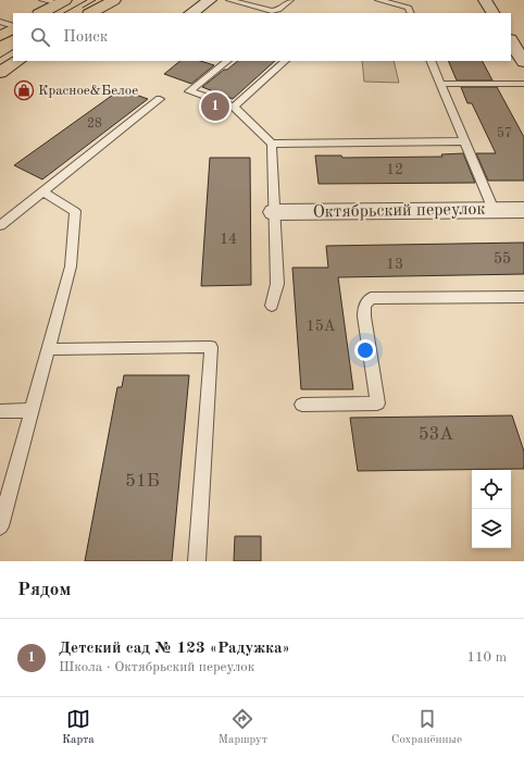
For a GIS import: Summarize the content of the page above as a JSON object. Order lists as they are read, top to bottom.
{
  "streets": {
    "street": ["Октябрьский переулок"]
  },
  "places": {
    "shop": ["Красное&Белое"]
  },
  "house_numbers": [
    "28",
    "57",
    "12",
    "14",
    "55",
    "13",
    "15А",
    "53А",
    "51Б"
  ],
  "page": {
    "search": "Поиск",
    "pins": "1",
    "heading": "Рядом",
    "list": [
      {
        "mark": "1",
        "name": "Детский сад № 123 «Радужка»",
        "note": "Школа · Октябрьский переулок",
        "value": "110 m"
      }
    ],
    "nav": ["Карта", "Маршрут", "Сохранённые"]
  }
}
